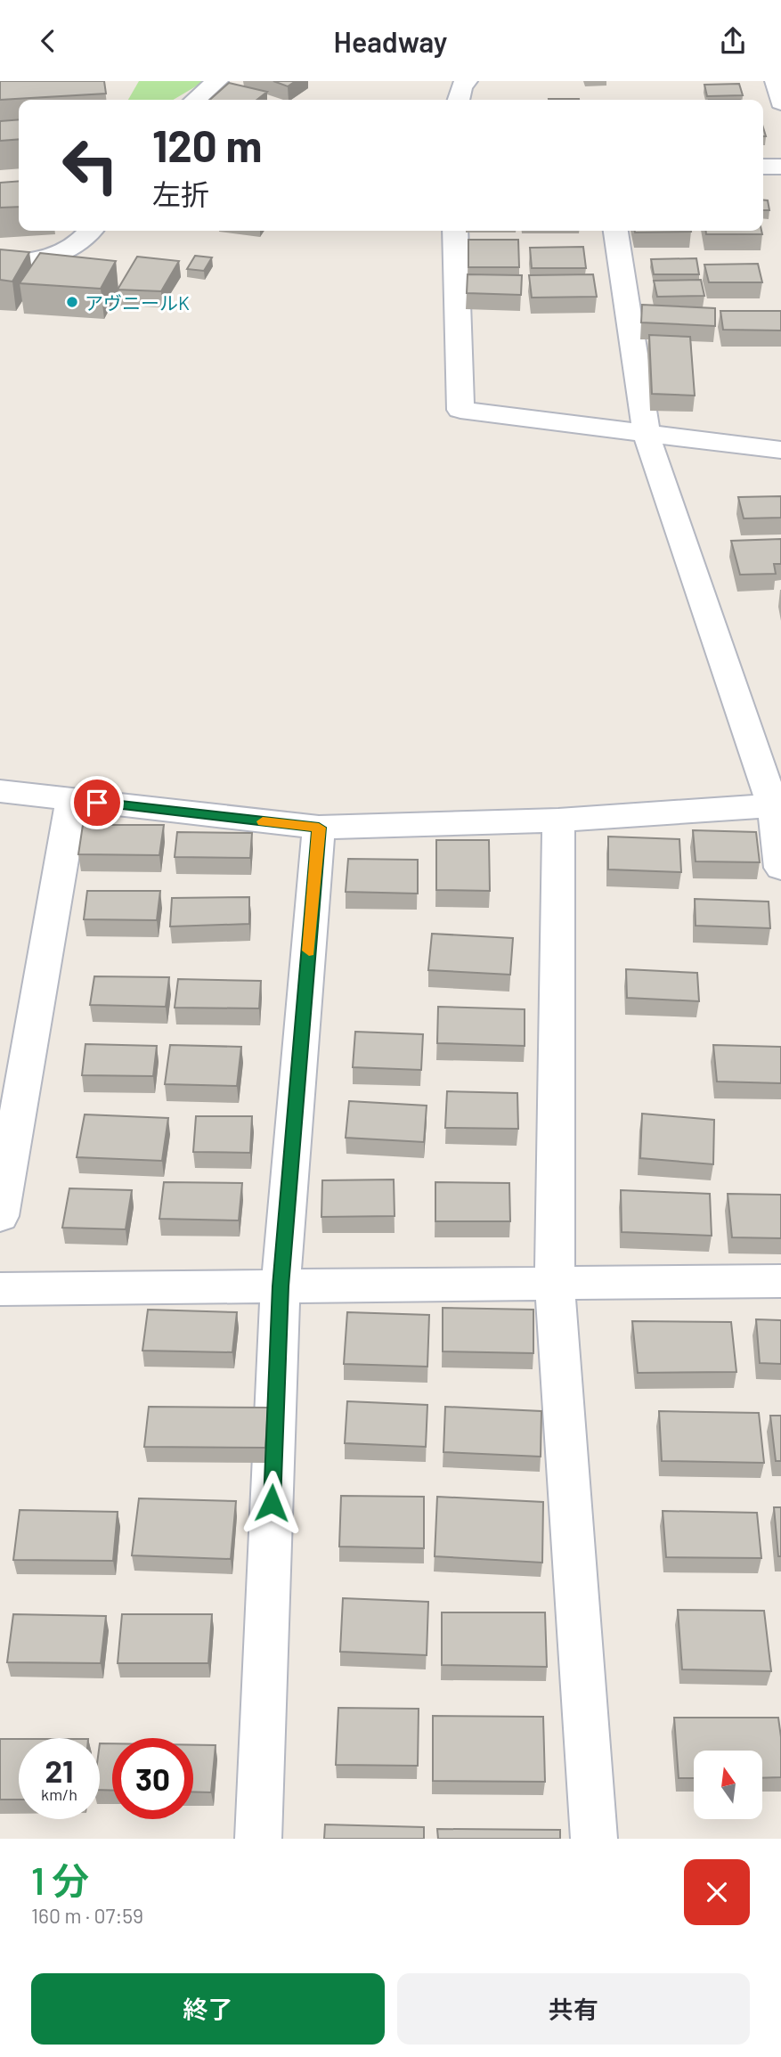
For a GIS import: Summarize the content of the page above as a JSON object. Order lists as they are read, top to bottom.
{
  "places": ["アヴニールK"],
  "north": "top",
  "page": {
    "header": "Headway",
    "turn": ["120 m", "左折"],
    "speed": "21 km/h",
    "limit": "30",
    "heading": ["1 分", "160 m · 07:59"],
    "buttons": ["終了", "共有"]
  }
}
